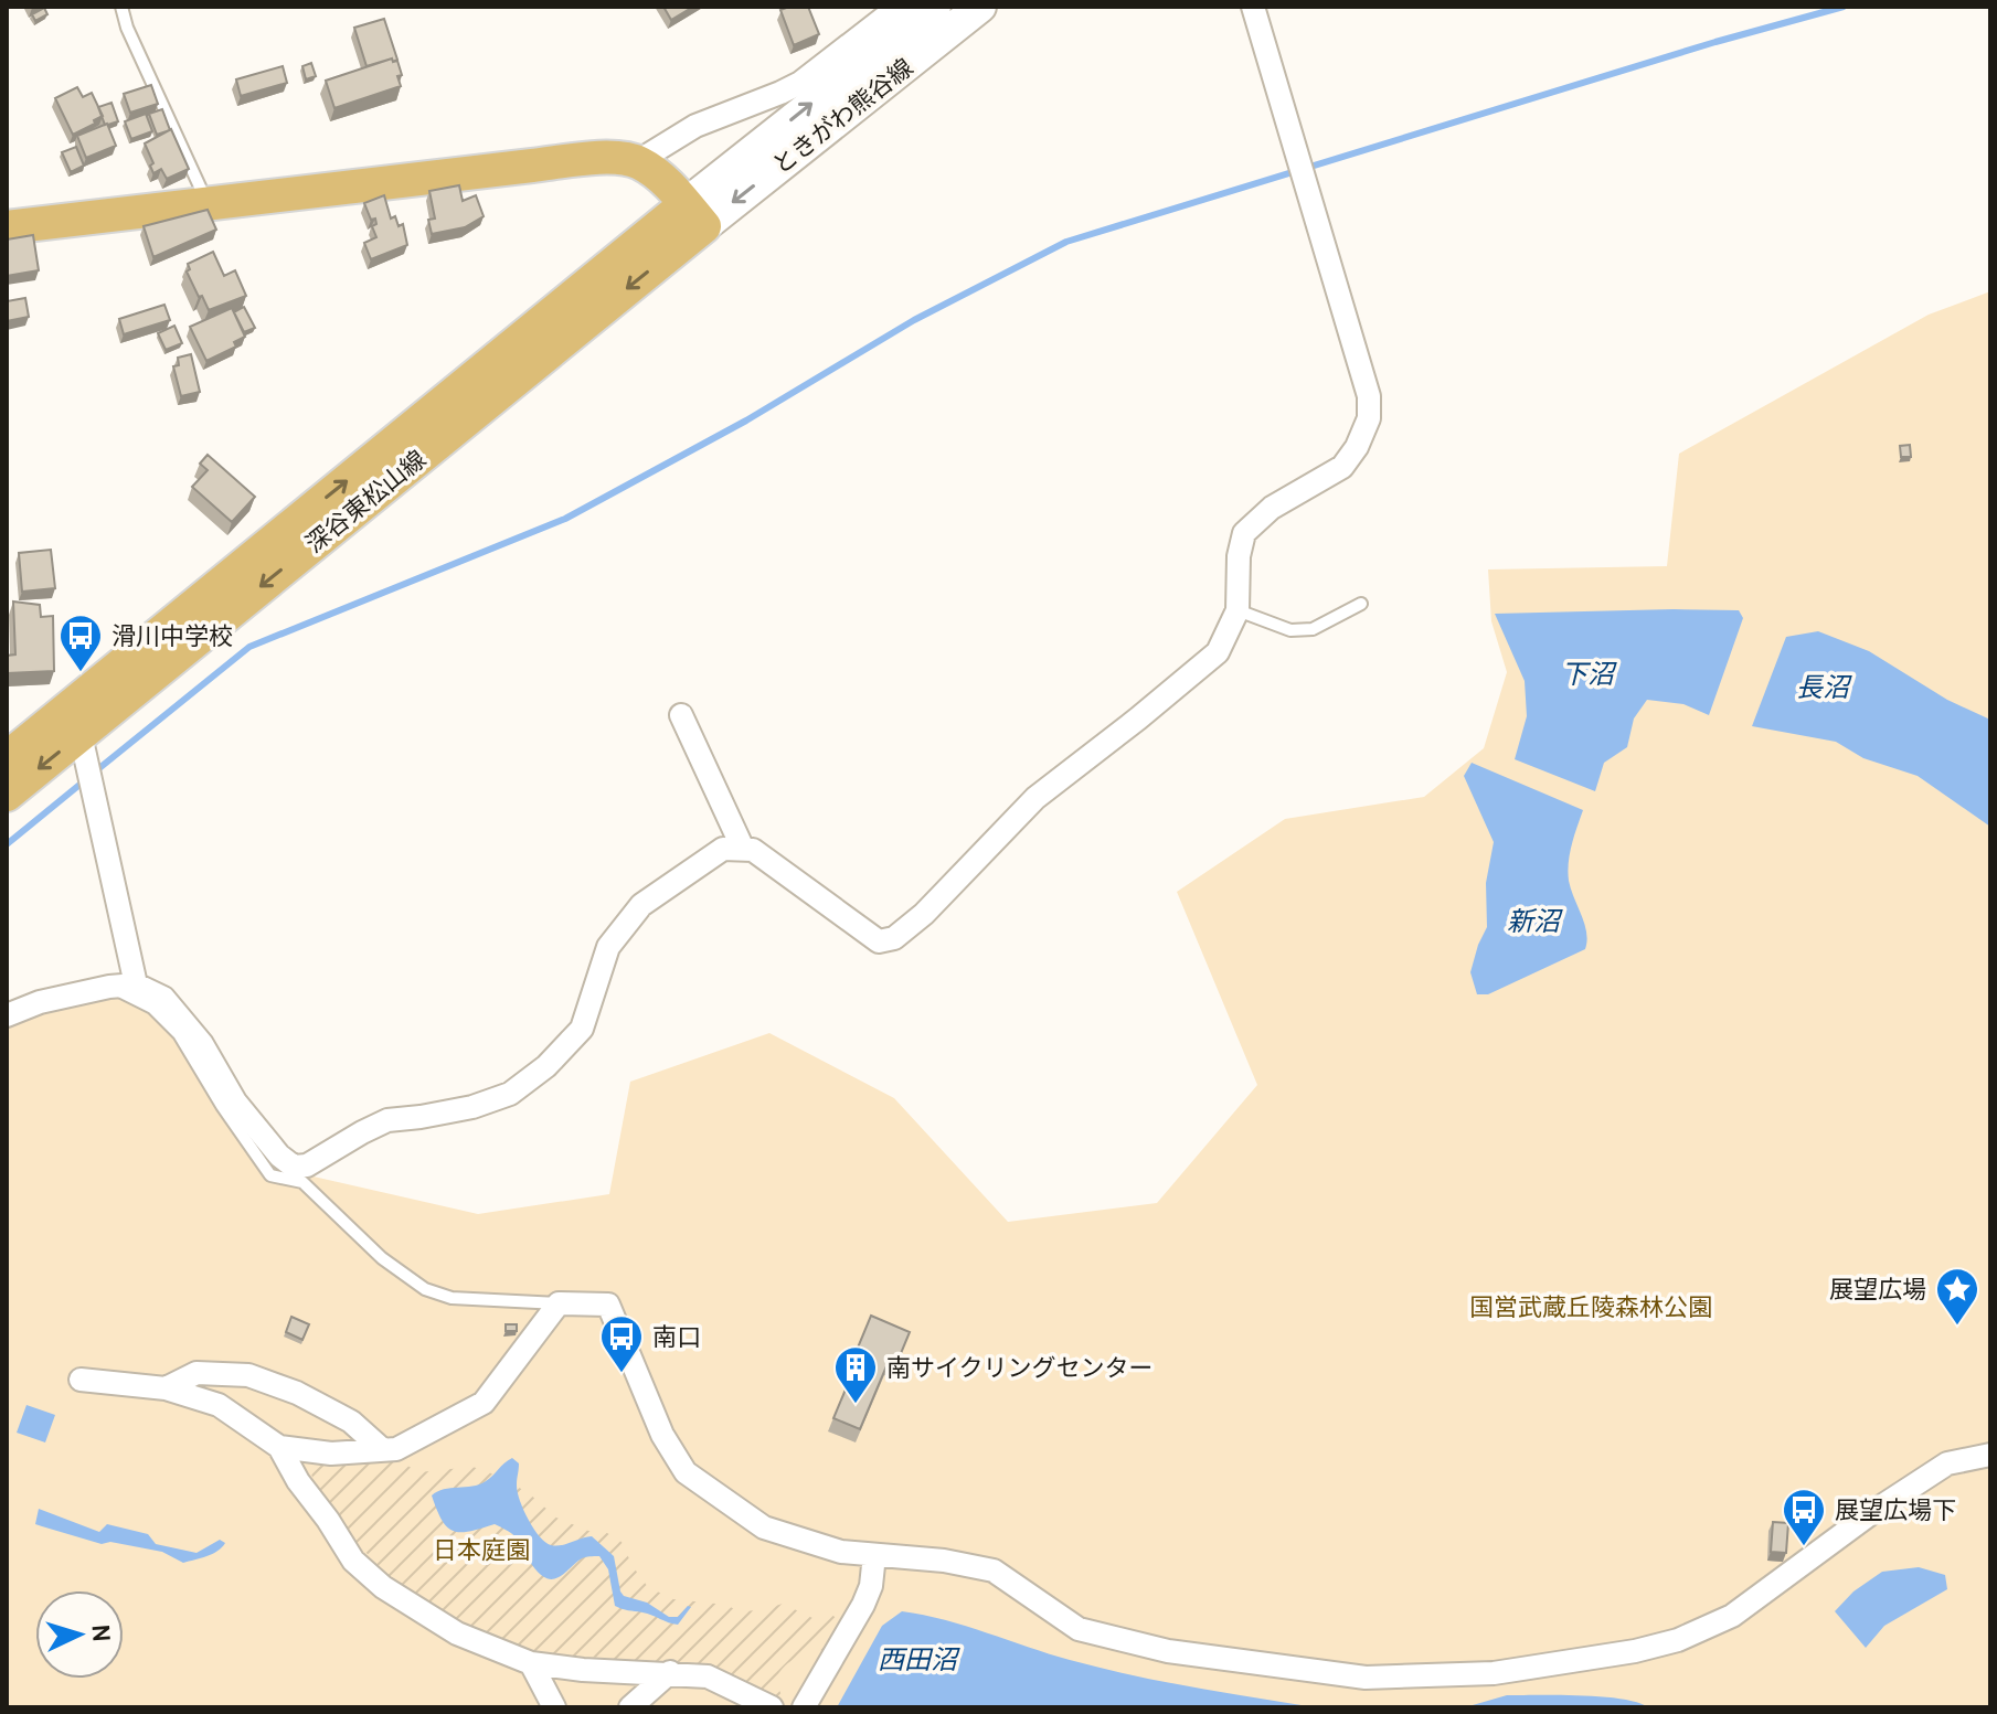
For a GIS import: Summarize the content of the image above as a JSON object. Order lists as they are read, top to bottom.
{
  "streets": {
    "main road": ["ときがわ熊谷線", "深谷東松山線"]
  },
  "crossings": [
    ["ときがわ熊谷線", "深谷東松山線"]
  ],
  "water": [
    "下沼",
    "長沼",
    "新沼",
    "西田沼"
  ],
  "parks": ["国営武蔵丘陵森林公園", "日本庭園"],
  "places": {
    "bus stop": ["滑川中学校", "南口", "展望広場下"],
    "place": ["展望広場"],
    "building": ["南サイクリングセンター"]
  },
  "north": "right"
}
